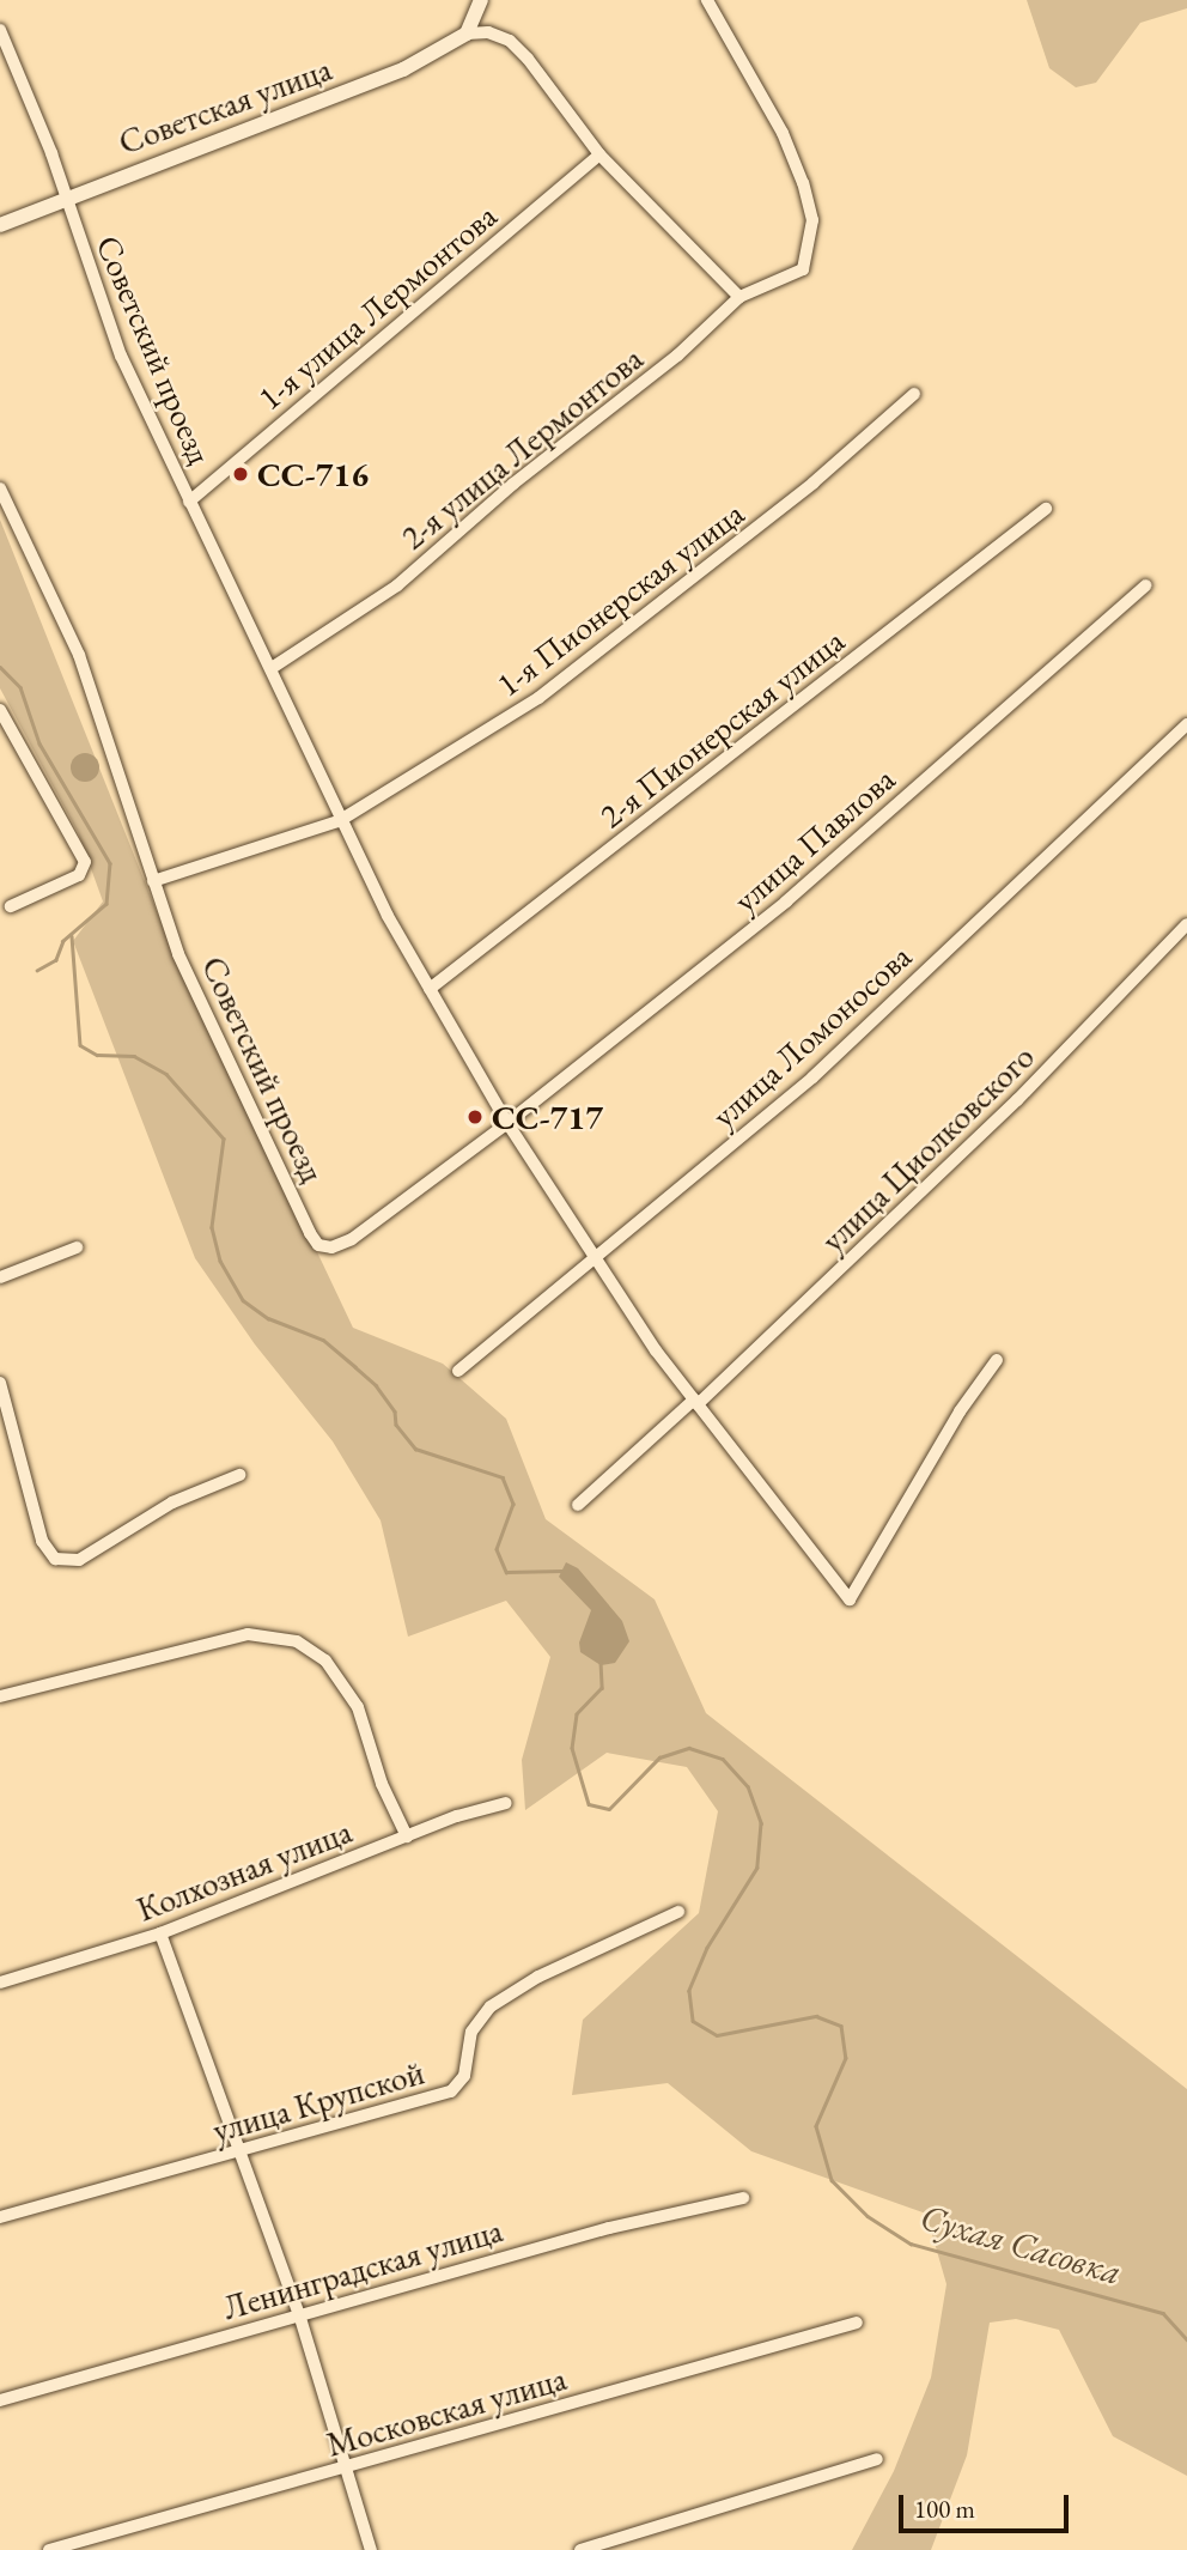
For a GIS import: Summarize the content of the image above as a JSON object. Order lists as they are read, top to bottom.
{
  "streets": {
    "street": [
      "Советская улица",
      "1-я улица Лермонтова",
      "Советский проезд",
      "2-я улица Лермонтова",
      "1-я Пионерская улица",
      "2-я Пионерская улица",
      "улица Павлова",
      "улица Ломоносова",
      "улица Циолковского",
      "Колхозная улица",
      "улица Крупской",
      "Ленинградская улица",
      "Московская улица"
    ]
  },
  "crossings": [
    ["Советская улица", "Советский проезд"],
    ["1-я улица Лермонтова", "Советский проезд"],
    ["Советский проезд", "2-я улица Лермонтова"],
    ["Советский проезд", "1-я Пионерская улица"],
    ["Советский проезд", "2-я Пионерская улица"],
    ["Советский проезд", "улица Павлова"],
    ["Советский проезд", "улица Ломоносова"],
    ["Советский проезд", "улица Циолковского"]
  ],
  "water": ["Сухая Сасовка"],
  "places": ["СС-716", "СС-717"],
  "scale_bar": "100 m"
}
